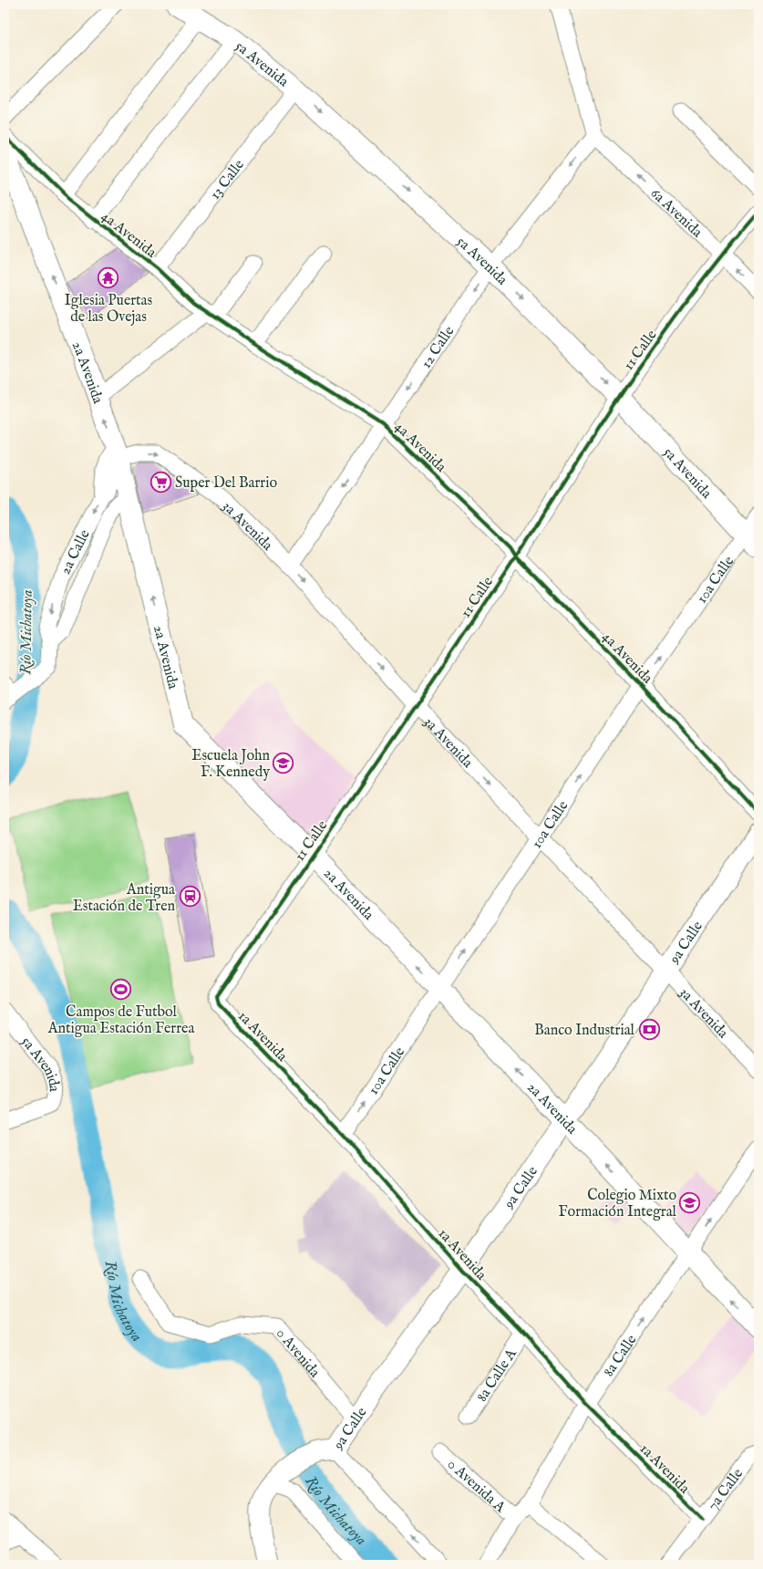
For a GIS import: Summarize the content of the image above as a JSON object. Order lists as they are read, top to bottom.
{
  "streets": {
    "main road": ["5a Avenida", "2a Avenida"],
    "street": [
      "13 Calle",
      "6a Avenida",
      "4a Avenida",
      "12 Calle",
      "11 Calle",
      "3a Avenida",
      "2a Calle",
      "10a Calle",
      "9a Calle",
      "1a Avenida",
      "0 Avenida",
      "8a Calle",
      "8a Calle A",
      "0 Avenida A",
      "7a Calle"
    ]
  },
  "crossings": [
    ["5a Avenida", "13 Calle"],
    ["5a Avenida", "12 Calle"],
    ["5a Avenida", "11 Calle"],
    ["5a Avenida", "10a Calle"],
    ["13 Calle", "4a Avenida"],
    ["6a Avenida", "12 Calle"],
    ["6a Avenida", "11 Calle"],
    ["4a Avenida", "12 Calle"],
    ["4a Avenida", "11 Calle"],
    ["4a Avenida", "10a Calle"],
    ["12 Calle", "3a Avenida"],
    ["11 Calle", "2a Avenida"],
    ["11 Calle", "3a Avenida"],
    ["11 Calle", "1a Avenida"],
    ["2a Avenida", "3a Avenida"],
    ["2a Avenida", "2a Calle"],
    ["2a Avenida", "10a Calle"],
    ["2a Avenida", "9a Calle"],
    ["2a Avenida", "8a Calle"],
    ["3a Avenida", "10a Calle"],
    ["3a Avenida", "9a Calle"],
    ["10a Calle", "1a Avenida"],
    ["9a Calle", "1a Avenida"],
    ["9a Calle", "0 Avenida"],
    ["1a Avenida", "8a Calle"],
    ["1a Avenida", "8a Calle A"],
    ["1a Avenida", "7a Calle"],
    ["8a Calle", "0 Avenida A"]
  ],
  "one_way": [
    "5a Avenida",
    "12 Calle",
    "2a Avenida",
    "3a Avenida",
    "10a Calle",
    "8a Calle"
  ],
  "water": ["Río Michatoya"],
  "places": {
    "temple": ["Iglesia Puertas de las Ovejas"],
    "supermarket": ["Super Del Barrio"],
    "school or university": ["Escuela John F. Kennedy", "Colegio Mixto Formación Integral"],
    "station": ["Antigua Estación de Tren"],
    "sports": ["Campos de Futbol Antigua Estación Ferrea"],
    "bank": ["Banco Industrial"]
  }
}
